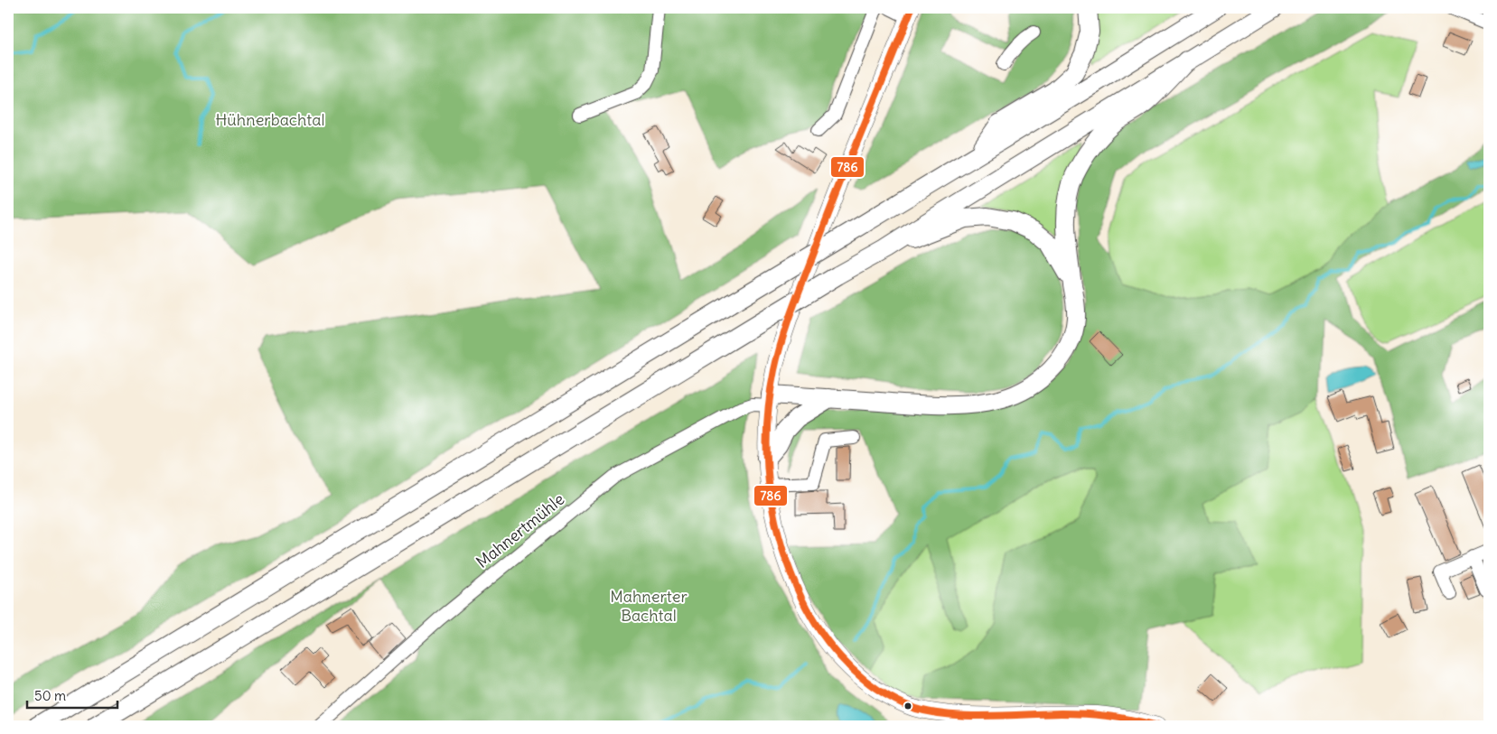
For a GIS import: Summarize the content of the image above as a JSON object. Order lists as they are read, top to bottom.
{
  "streets": {
    "lane": ["Mahnertmühle"]
  },
  "parks": ["Hühnerbachtal", "Mahnerter Bachtal"],
  "lines": ["transit line 786"],
  "scale_bar": "50 m"
}
